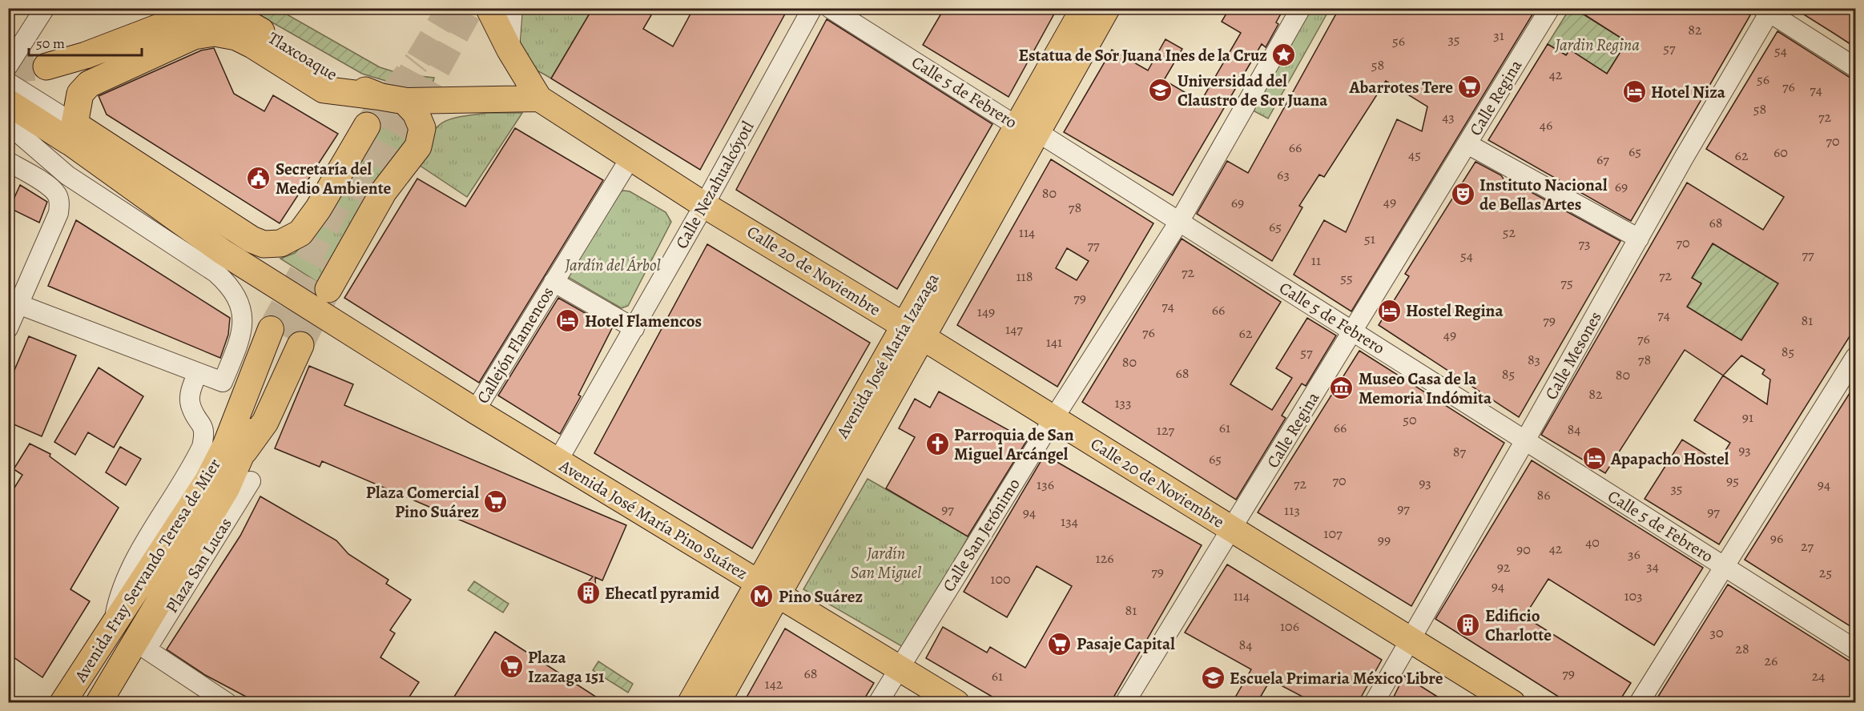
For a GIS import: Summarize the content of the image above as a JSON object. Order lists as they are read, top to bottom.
{
  "streets": {
    "highway": ["Tlaxcoaque"],
    "main road": [
      "Calle 20 de Noviembre",
      "Avenida José María Izazaga",
      "Avenida José María Pino Suárez",
      "Avenida Fray Servando Teresa de Mier"
    ],
    "street": [
      "Calle 5 de Febrero",
      "Calle Regina",
      "Calle Nezahualcóyotl",
      "Callejón Flamencos",
      "Calle Mesones",
      "Calle San Jerónimo",
      "Plaza San Lucas"
    ]
  },
  "crossings": [
    ["Tlaxcoaque", "Calle 20 de Noviembre"],
    ["Calle 5 de Febrero", "Calle Regina"],
    ["Calle 5 de Febrero", "Avenida José María Izazaga"],
    ["Calle 5 de Febrero", "Calle Mesones"],
    ["Calle 5 de Febrero", "Calle San Jerónimo"],
    ["Calle Regina", "Calle 20 de Noviembre"],
    ["Calle Nezahualcóyotl", "Calle 20 de Noviembre"],
    ["Calle Nezahualcóyotl", "Avenida José María Pino Suárez"],
    ["Calle 20 de Noviembre", "Callejón Flamencos"],
    ["Calle 20 de Noviembre", "Avenida José María Izazaga"],
    ["Calle 20 de Noviembre", "Calle Mesones"],
    ["Calle 20 de Noviembre", "Calle San Jerónimo"],
    ["Callejón Flamencos", "Avenida José María Pino Suárez"],
    ["Avenida José María Izazaga", "Avenida José María Pino Suárez"],
    ["Avenida José María Pino Suárez", "Calle San Jerónimo"],
    ["Plaza San Lucas", "Avenida Fray Servando Teresa de Mier"]
  ],
  "parks": ["Jardin Regina", "Jardín del Árbol", "Jardín San Miguel"],
  "places": {
    "place": ["Estatua de Sor Juana Ines de la Cruz"],
    "supermarket": [
      "Abarrotes Tere",
      "Plaza Comercial Pino Suárez",
      "Pasaje Capital",
      "Plaza Izazaga 151"
    ],
    "school or university": ["Universidad del Claustro de Sor Juana", "Escuela Primaria México Libre"],
    "hotel": [
      "Hotel Niza",
      "Hostel Regina",
      "Hotel Flamencos",
      "Apapacho Hostel"
    ],
    "public building": ["Secretaría del Medio Ambiente"],
    "theatre": ["Instituto Nacional de Bellas Artes"],
    "museum": ["Museo Casa de la Memoria Indómita"],
    "church": ["Parroquia de San Miguel Arcángel"],
    "building": ["Ehecatl pyramid", "Edificio Charlotte"],
    "metro station": ["Pino Suárez"]
  },
  "house_numbers": [
    "82",
    "31",
    "35",
    "56",
    "57",
    "54",
    "58",
    "42",
    "56",
    "76",
    "74",
    "58",
    "43",
    "72",
    "46",
    "70",
    "66",
    "65",
    "60",
    "45",
    "62",
    "67",
    "63",
    "69",
    "80",
    "49",
    "69",
    "78",
    "68",
    "65",
    "114",
    "52",
    "51",
    "70",
    "73",
    "77",
    "77",
    "54",
    "11",
    "72",
    "72",
    "118",
    "55",
    "75",
    "79",
    "74",
    "66",
    "149",
    "74",
    "79",
    "81",
    "147",
    "76",
    "62",
    "49",
    "76",
    "141",
    "85",
    "57",
    "83",
    "78",
    "80",
    "68",
    "85",
    "80",
    "82",
    "133",
    "91",
    "50",
    "61",
    "66",
    "84",
    "127",
    "93",
    "87",
    "65",
    "70",
    "95",
    "93",
    "72",
    "136",
    "94",
    "35",
    "86",
    "97",
    "97",
    "113",
    "97",
    "94",
    "134",
    "107",
    "96",
    "99",
    "40",
    "27",
    "42",
    "90",
    "36",
    "126",
    "34",
    "92",
    "79",
    "25",
    "100",
    "94",
    "114",
    "103",
    "81",
    "106",
    "30",
    "84",
    "28",
    "26",
    "68",
    "79",
    "61",
    "24",
    "142"
  ],
  "scale_bar": "50 m"
}
